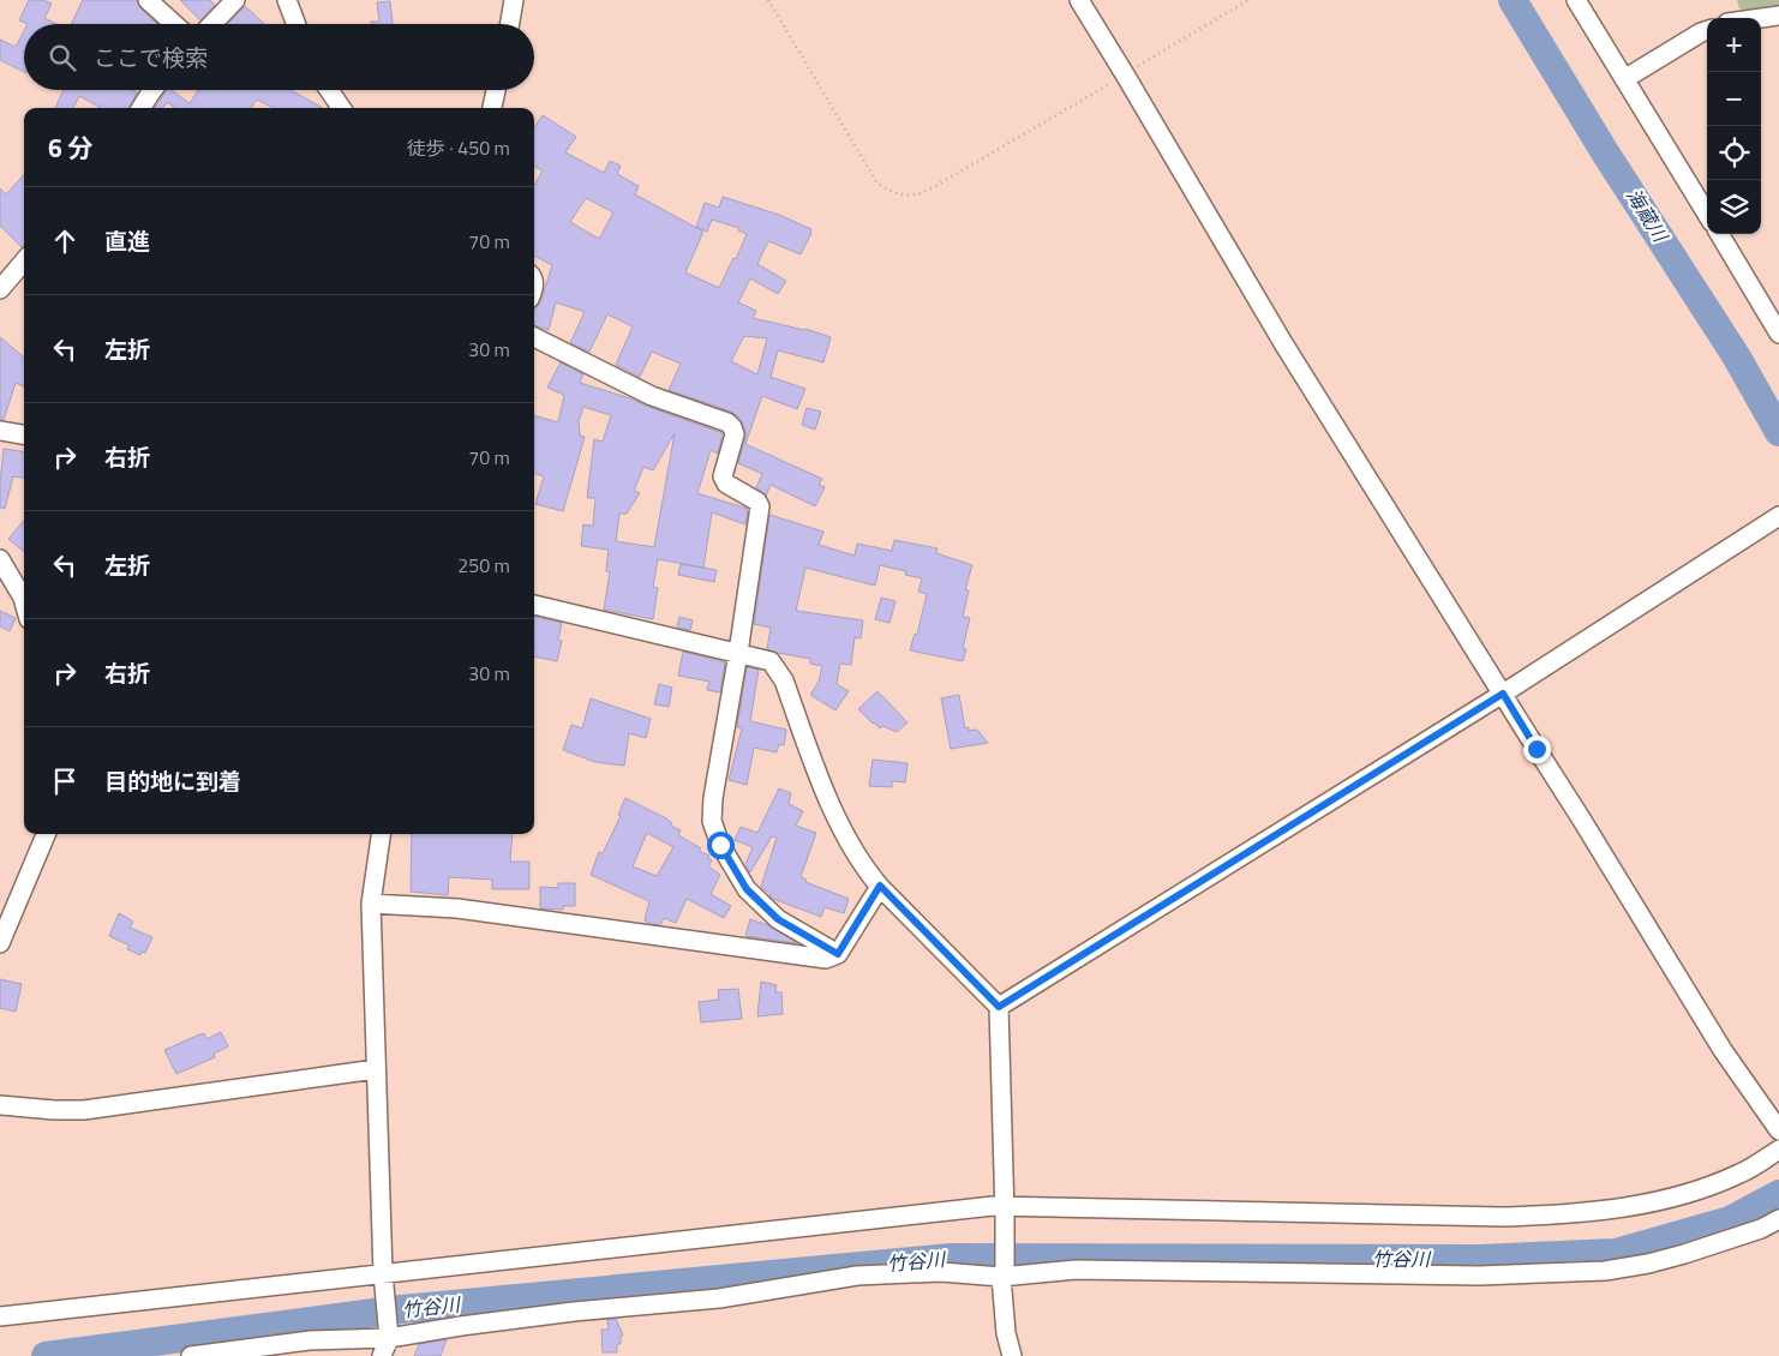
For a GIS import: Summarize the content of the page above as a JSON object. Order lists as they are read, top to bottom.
{
  "water": ["海蔵川", "竹谷川"],
  "page": {
    "map_buttons": ["+", "−"],
    "search": "ここで検索",
    "heading": ["6 分", "徒歩 · 450 m"],
    "list": [
      ["直進", "70 m"],
      ["左折", "30 m"],
      ["右折", "70 m"],
      ["左折", "250 m"],
      ["右折", "30 m"],
      "目的地に到着"
    ]
  }
}
